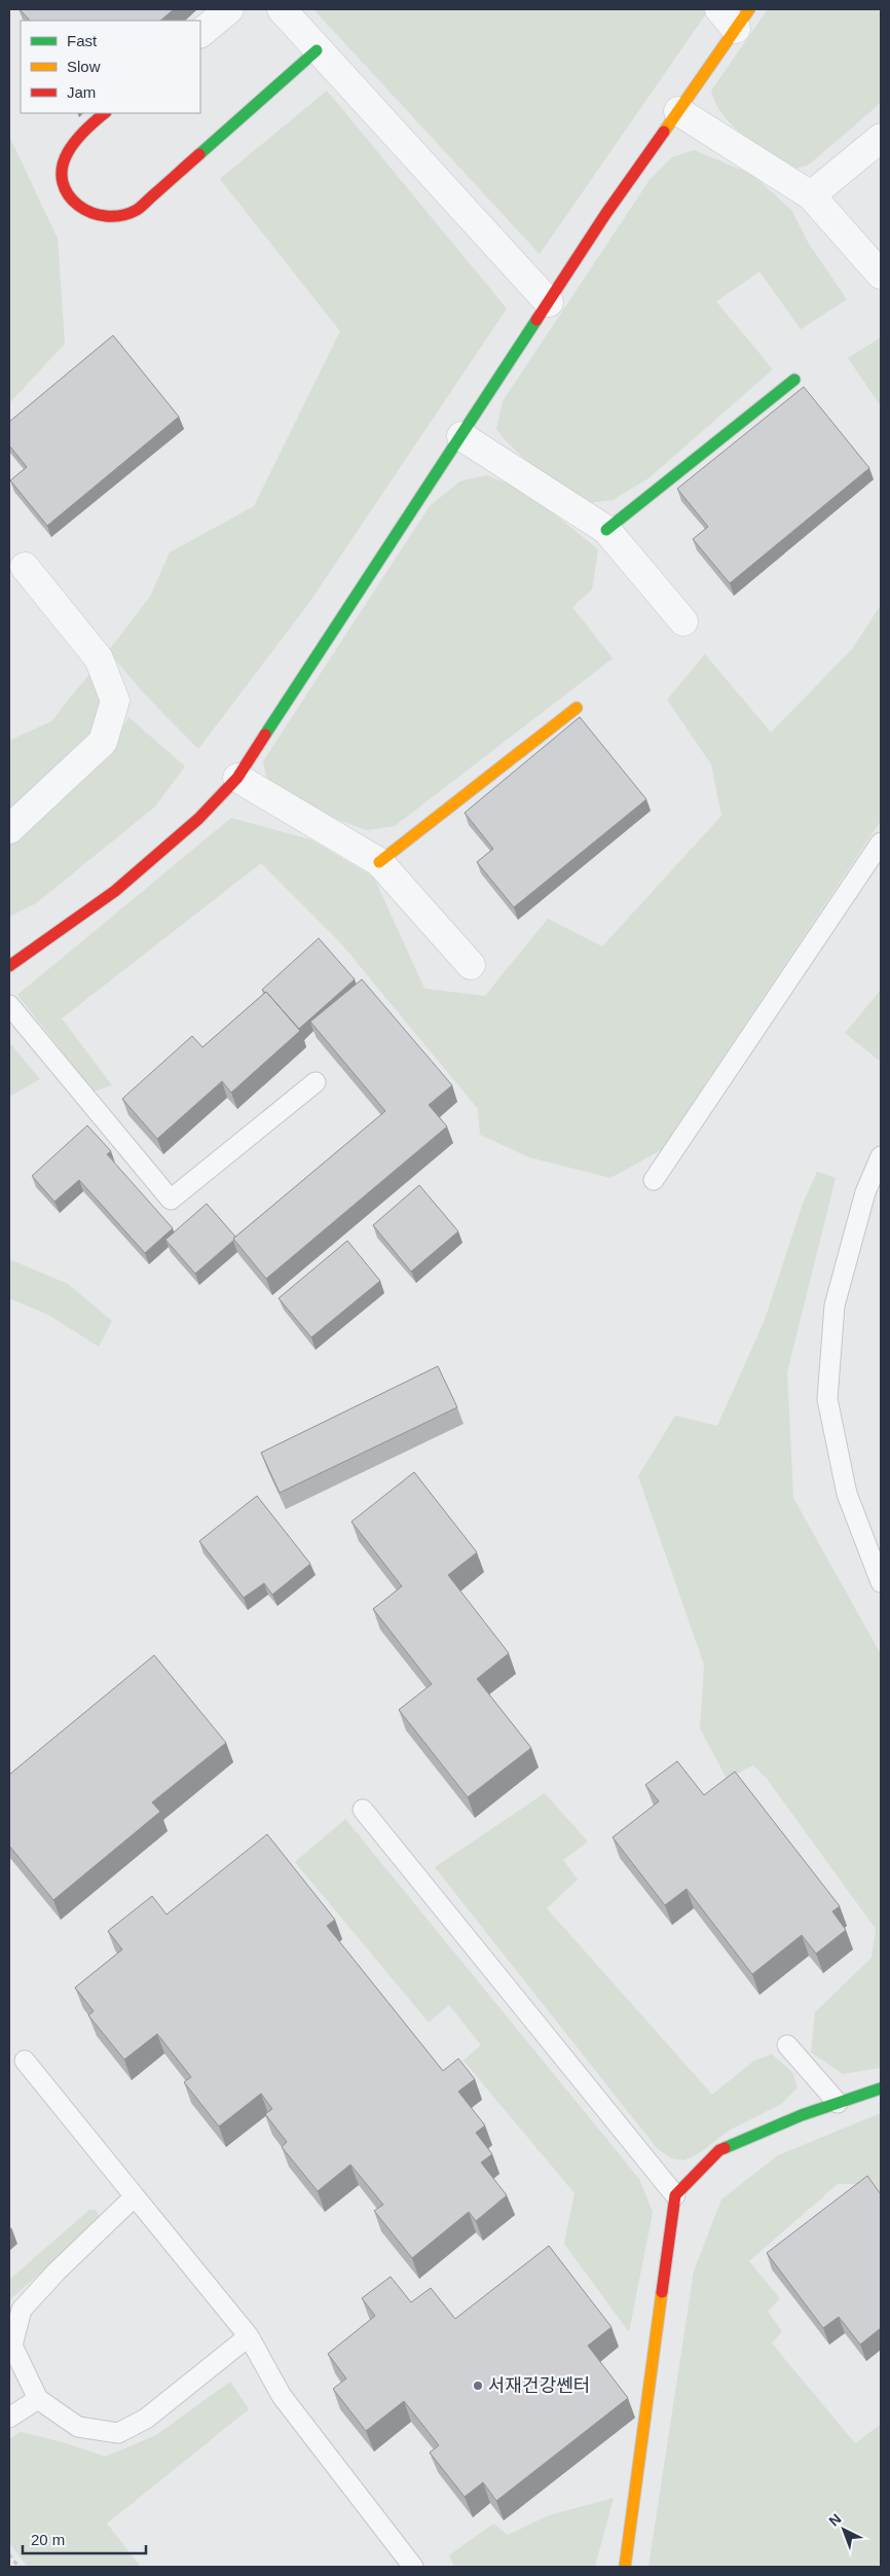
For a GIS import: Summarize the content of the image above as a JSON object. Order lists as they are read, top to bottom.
{
  "places": ["서재건강쎈터"],
  "legend": ["Fast", "Slow", "Jam"],
  "scale_bar": "20 m",
  "north": "top left"
}
